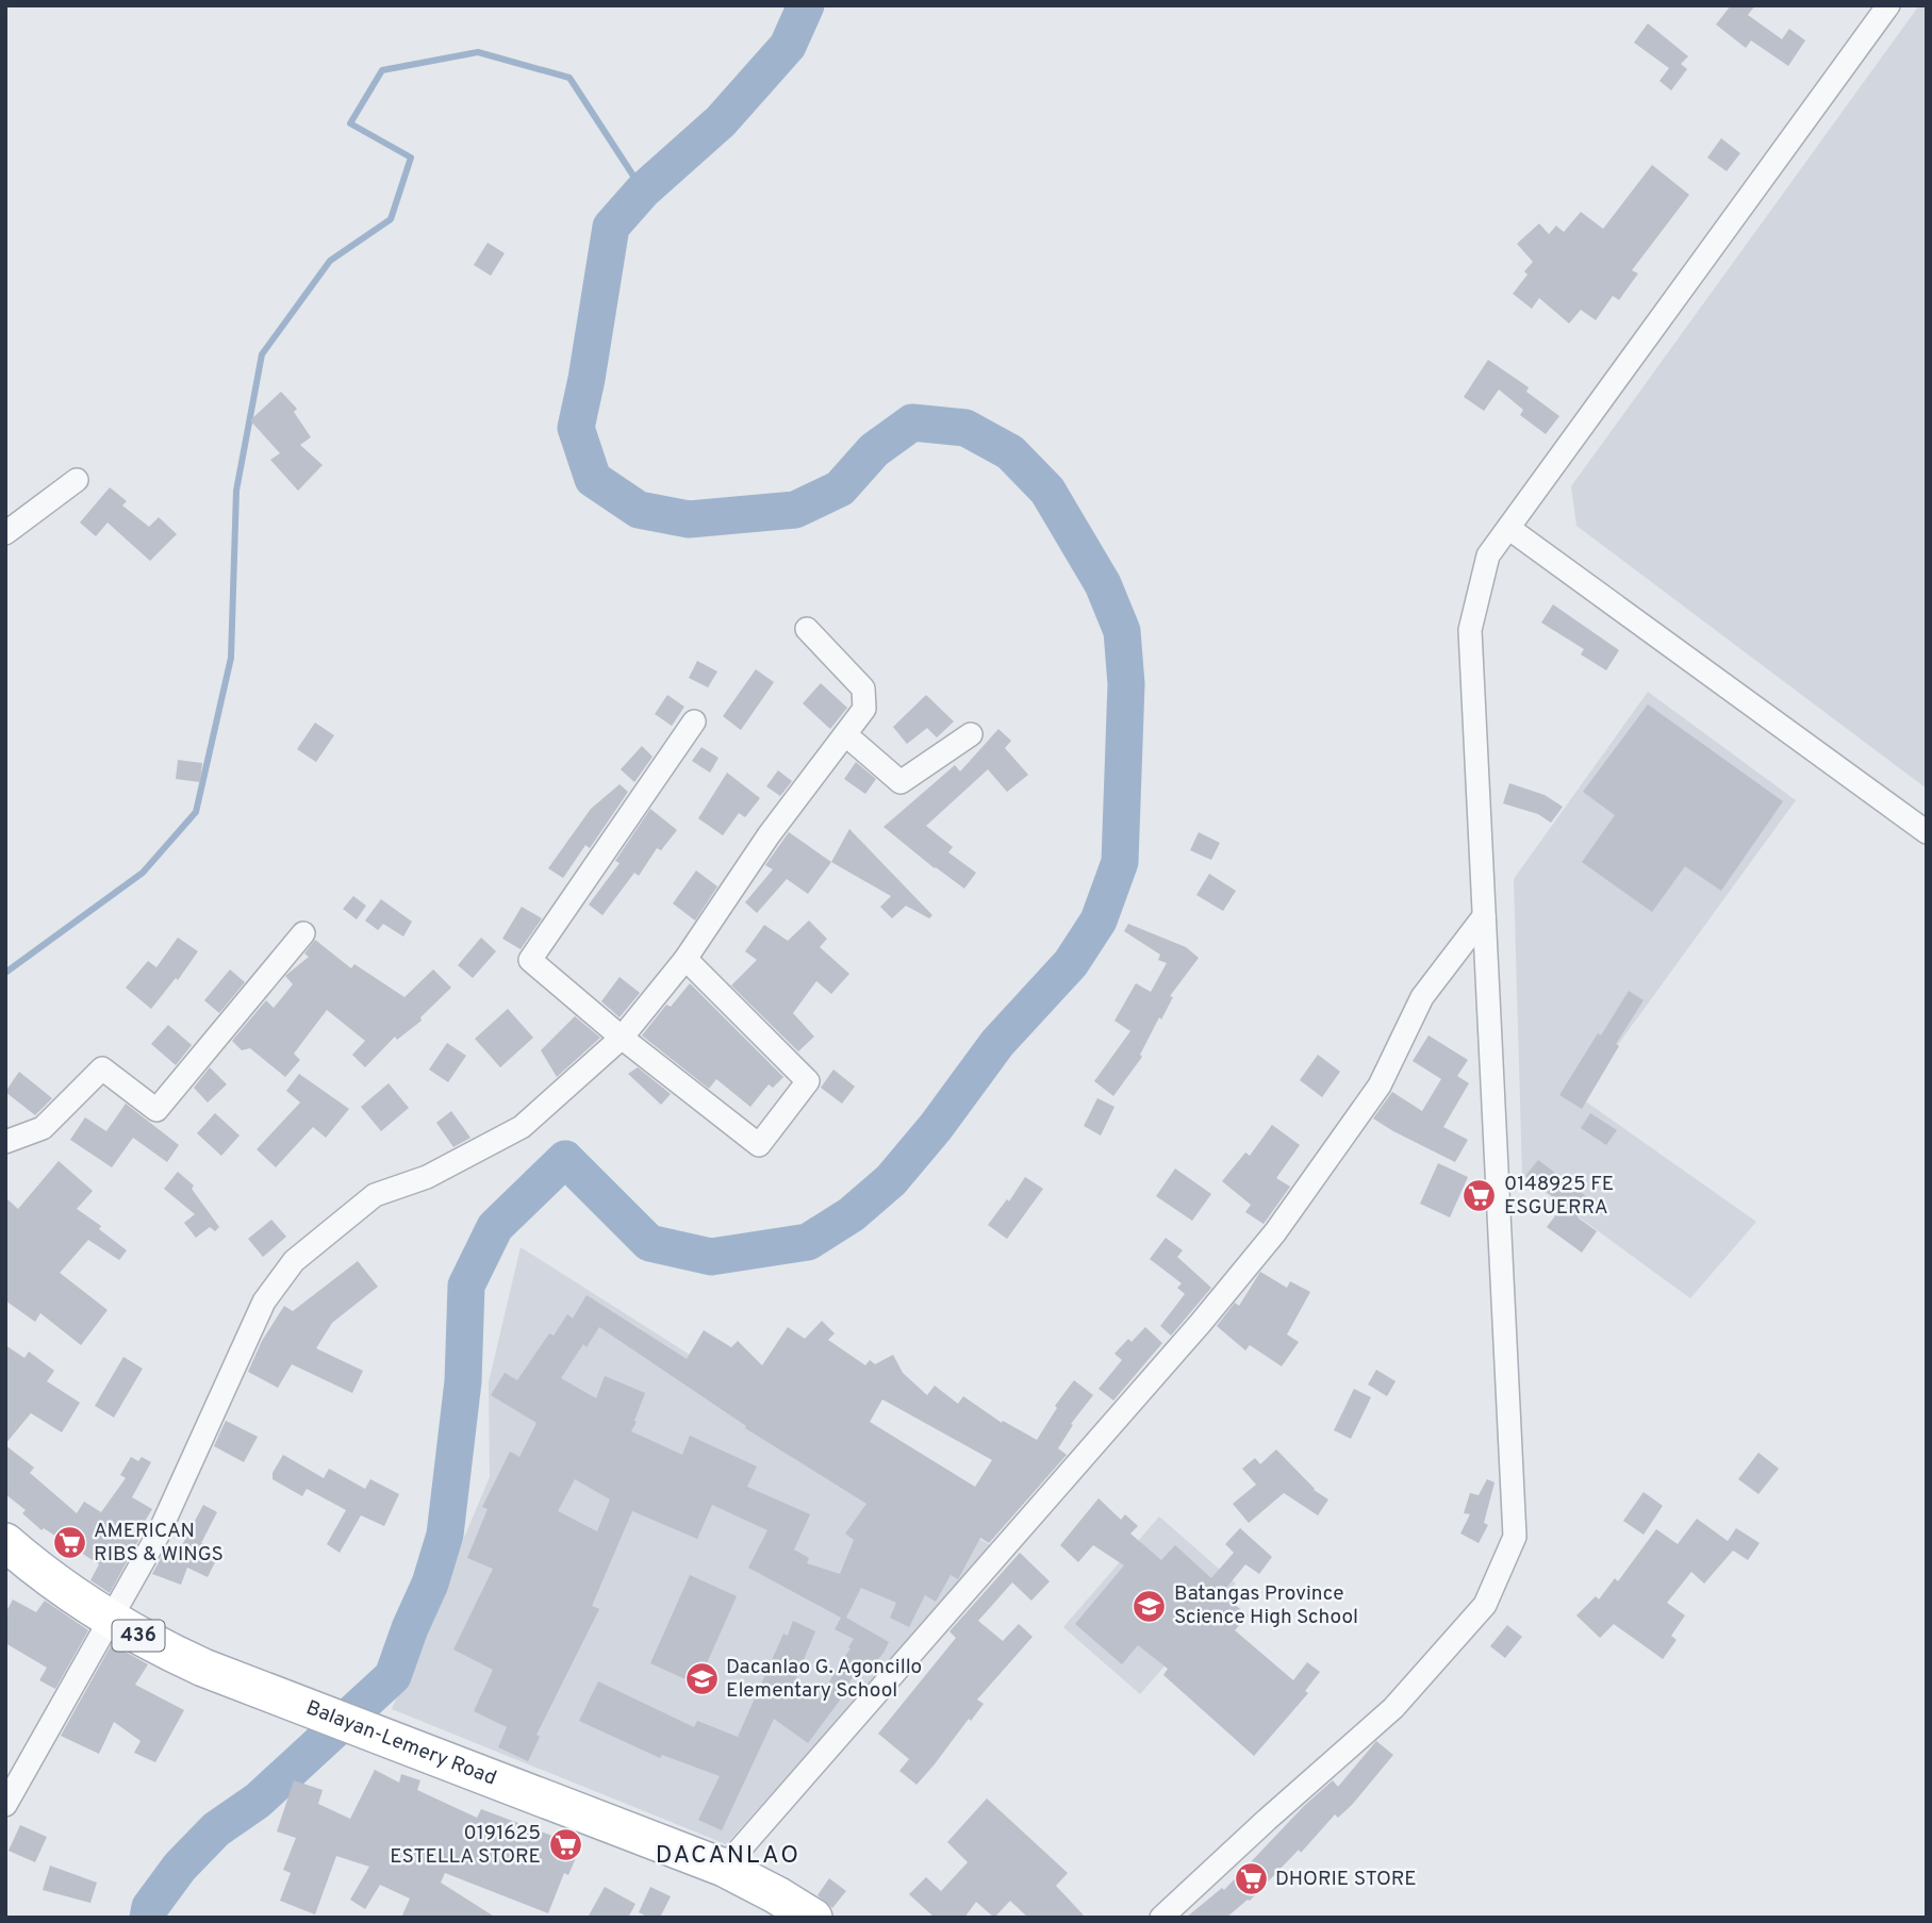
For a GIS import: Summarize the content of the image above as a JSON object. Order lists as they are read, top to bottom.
{
  "streets": {
    "main road": ["436", "Balayan-Lemery Road"]
  },
  "districts": ["DACANLAO"],
  "places": {
    "supermarket": [
      "0148925 FE ESGUERRA",
      "AMERICAN RIBS & WINGS",
      "0191625 ESTELLA STORE",
      "DHORIE STORE"
    ],
    "school or university": ["Batangas Province Science High School", "Dacanlao G. Agoncillo Elementary School"]
  }
}
